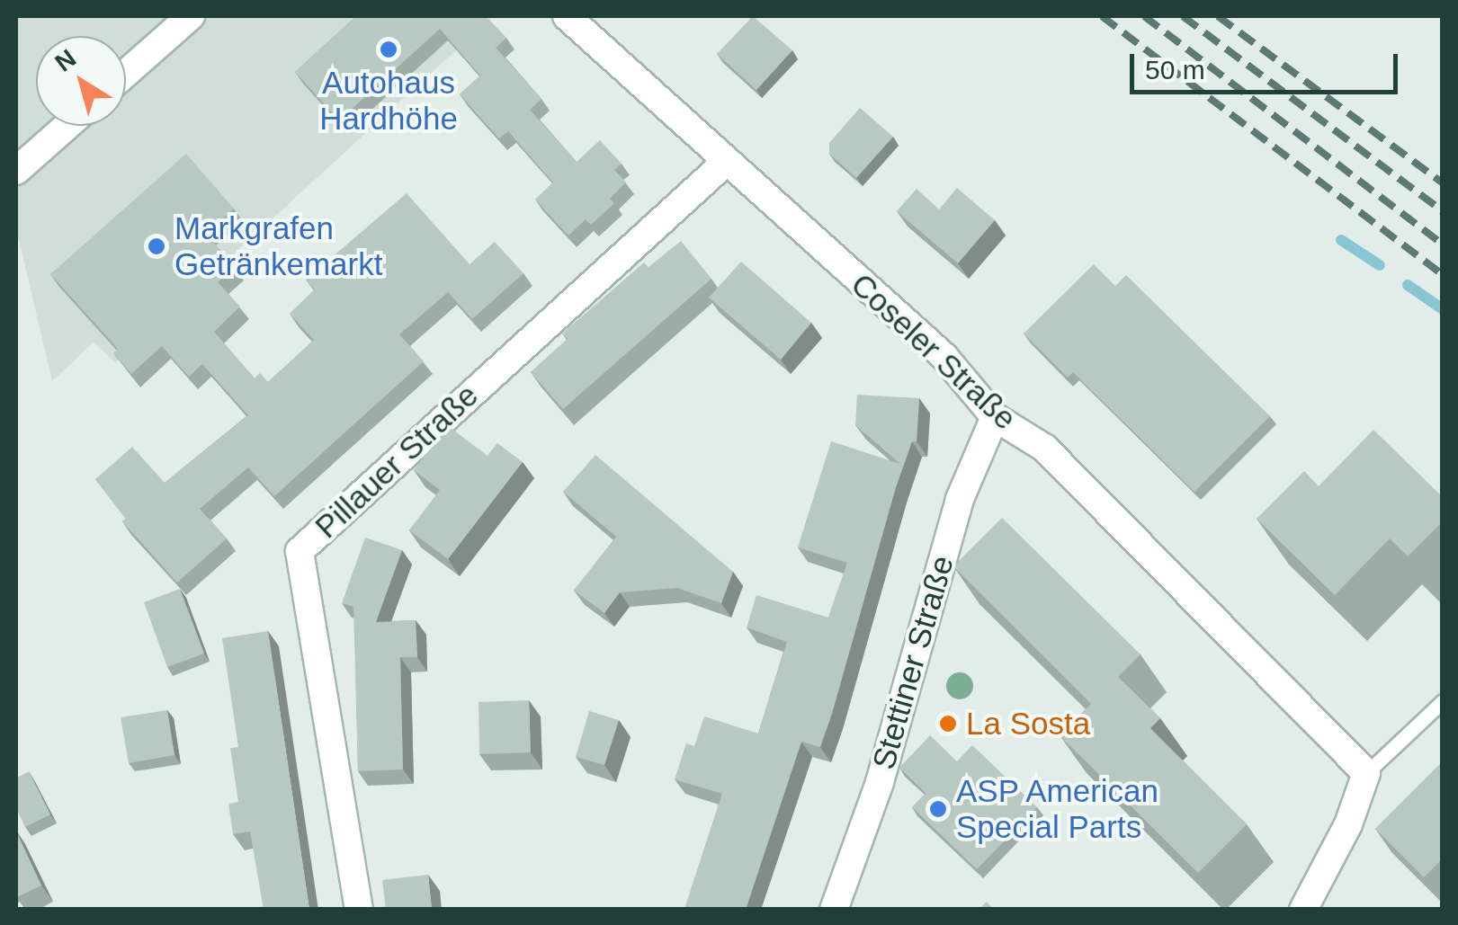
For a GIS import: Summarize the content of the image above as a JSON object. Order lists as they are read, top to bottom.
{
  "streets": {
    "street": ["Coseler Straße", "Pillauer Straße", "Stettiner Straße"]
  },
  "crossings": [
    ["Coseler Straße", "Pillauer Straße"],
    ["Coseler Straße", "Stettiner Straße"]
  ],
  "places": [
    "Autohaus Hardhöhe",
    "Markgrafen Getränkemarkt",
    "La Sosta",
    "ASP American Special Parts"
  ],
  "scale_bar": "50 m",
  "north": "top left"
}
